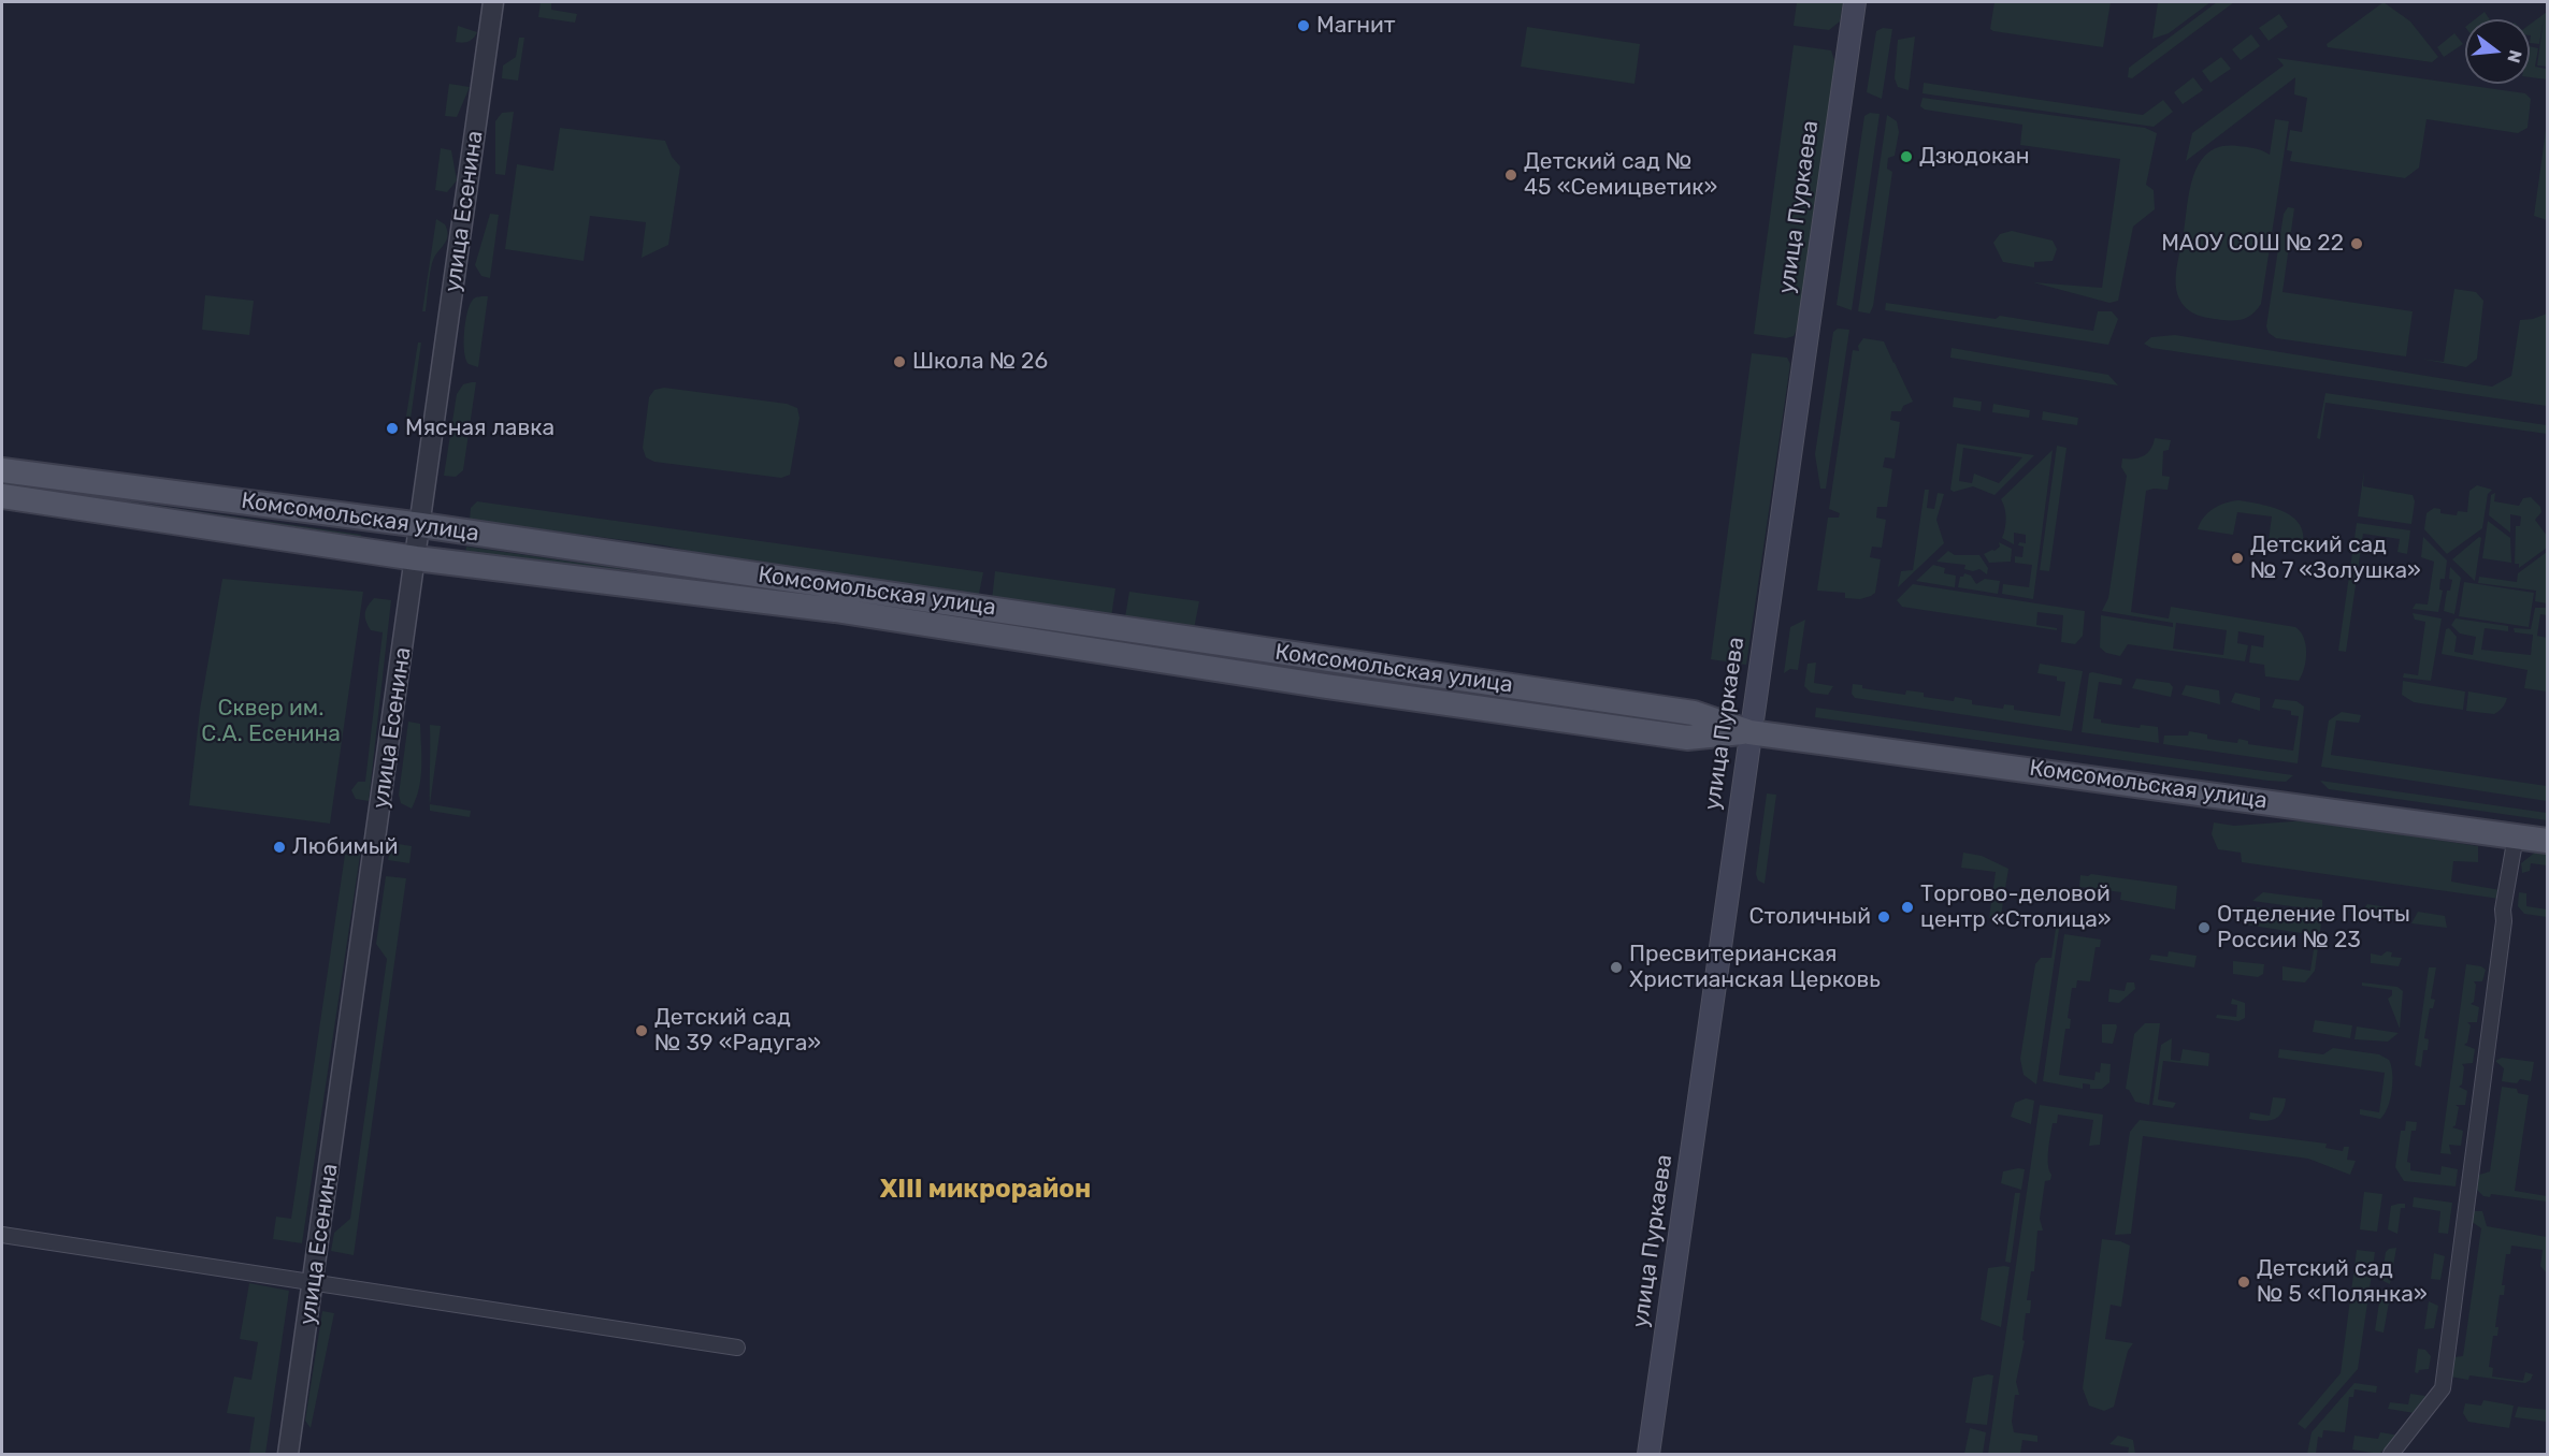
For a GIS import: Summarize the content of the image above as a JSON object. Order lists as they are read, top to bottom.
{
  "streets": {
    "main road": ["улица Пуркаева", "Комсомольская улица"],
    "street": ["улица Есенина"]
  },
  "crossings": [
    ["улица Пуркаева", "Комсомольская улица"],
    ["улица Есенина", "Комсомольская улица"]
  ],
  "districts": ["XIII микрорайон"],
  "parks": ["Сквер им. С.А. Есенина"],
  "places": [
    "Магнит",
    "Дзюдокан",
    "Детский сад № 45 «Семицветик»",
    "МАОУ СОШ № 22",
    "Школа № 26",
    "Мясная лавка",
    "Детский сад № 7 «Золушка»",
    "Любимый",
    "Торгово-деловой центр «Столица»",
    "Столичный",
    "Отделение Почты России № 23",
    "Пресвитерианская Христианская Церковь",
    "Детский сад № 39 «Радуга»",
    "Детский сад № 5 «Полянка»"
  ],
  "north": "right"
}
